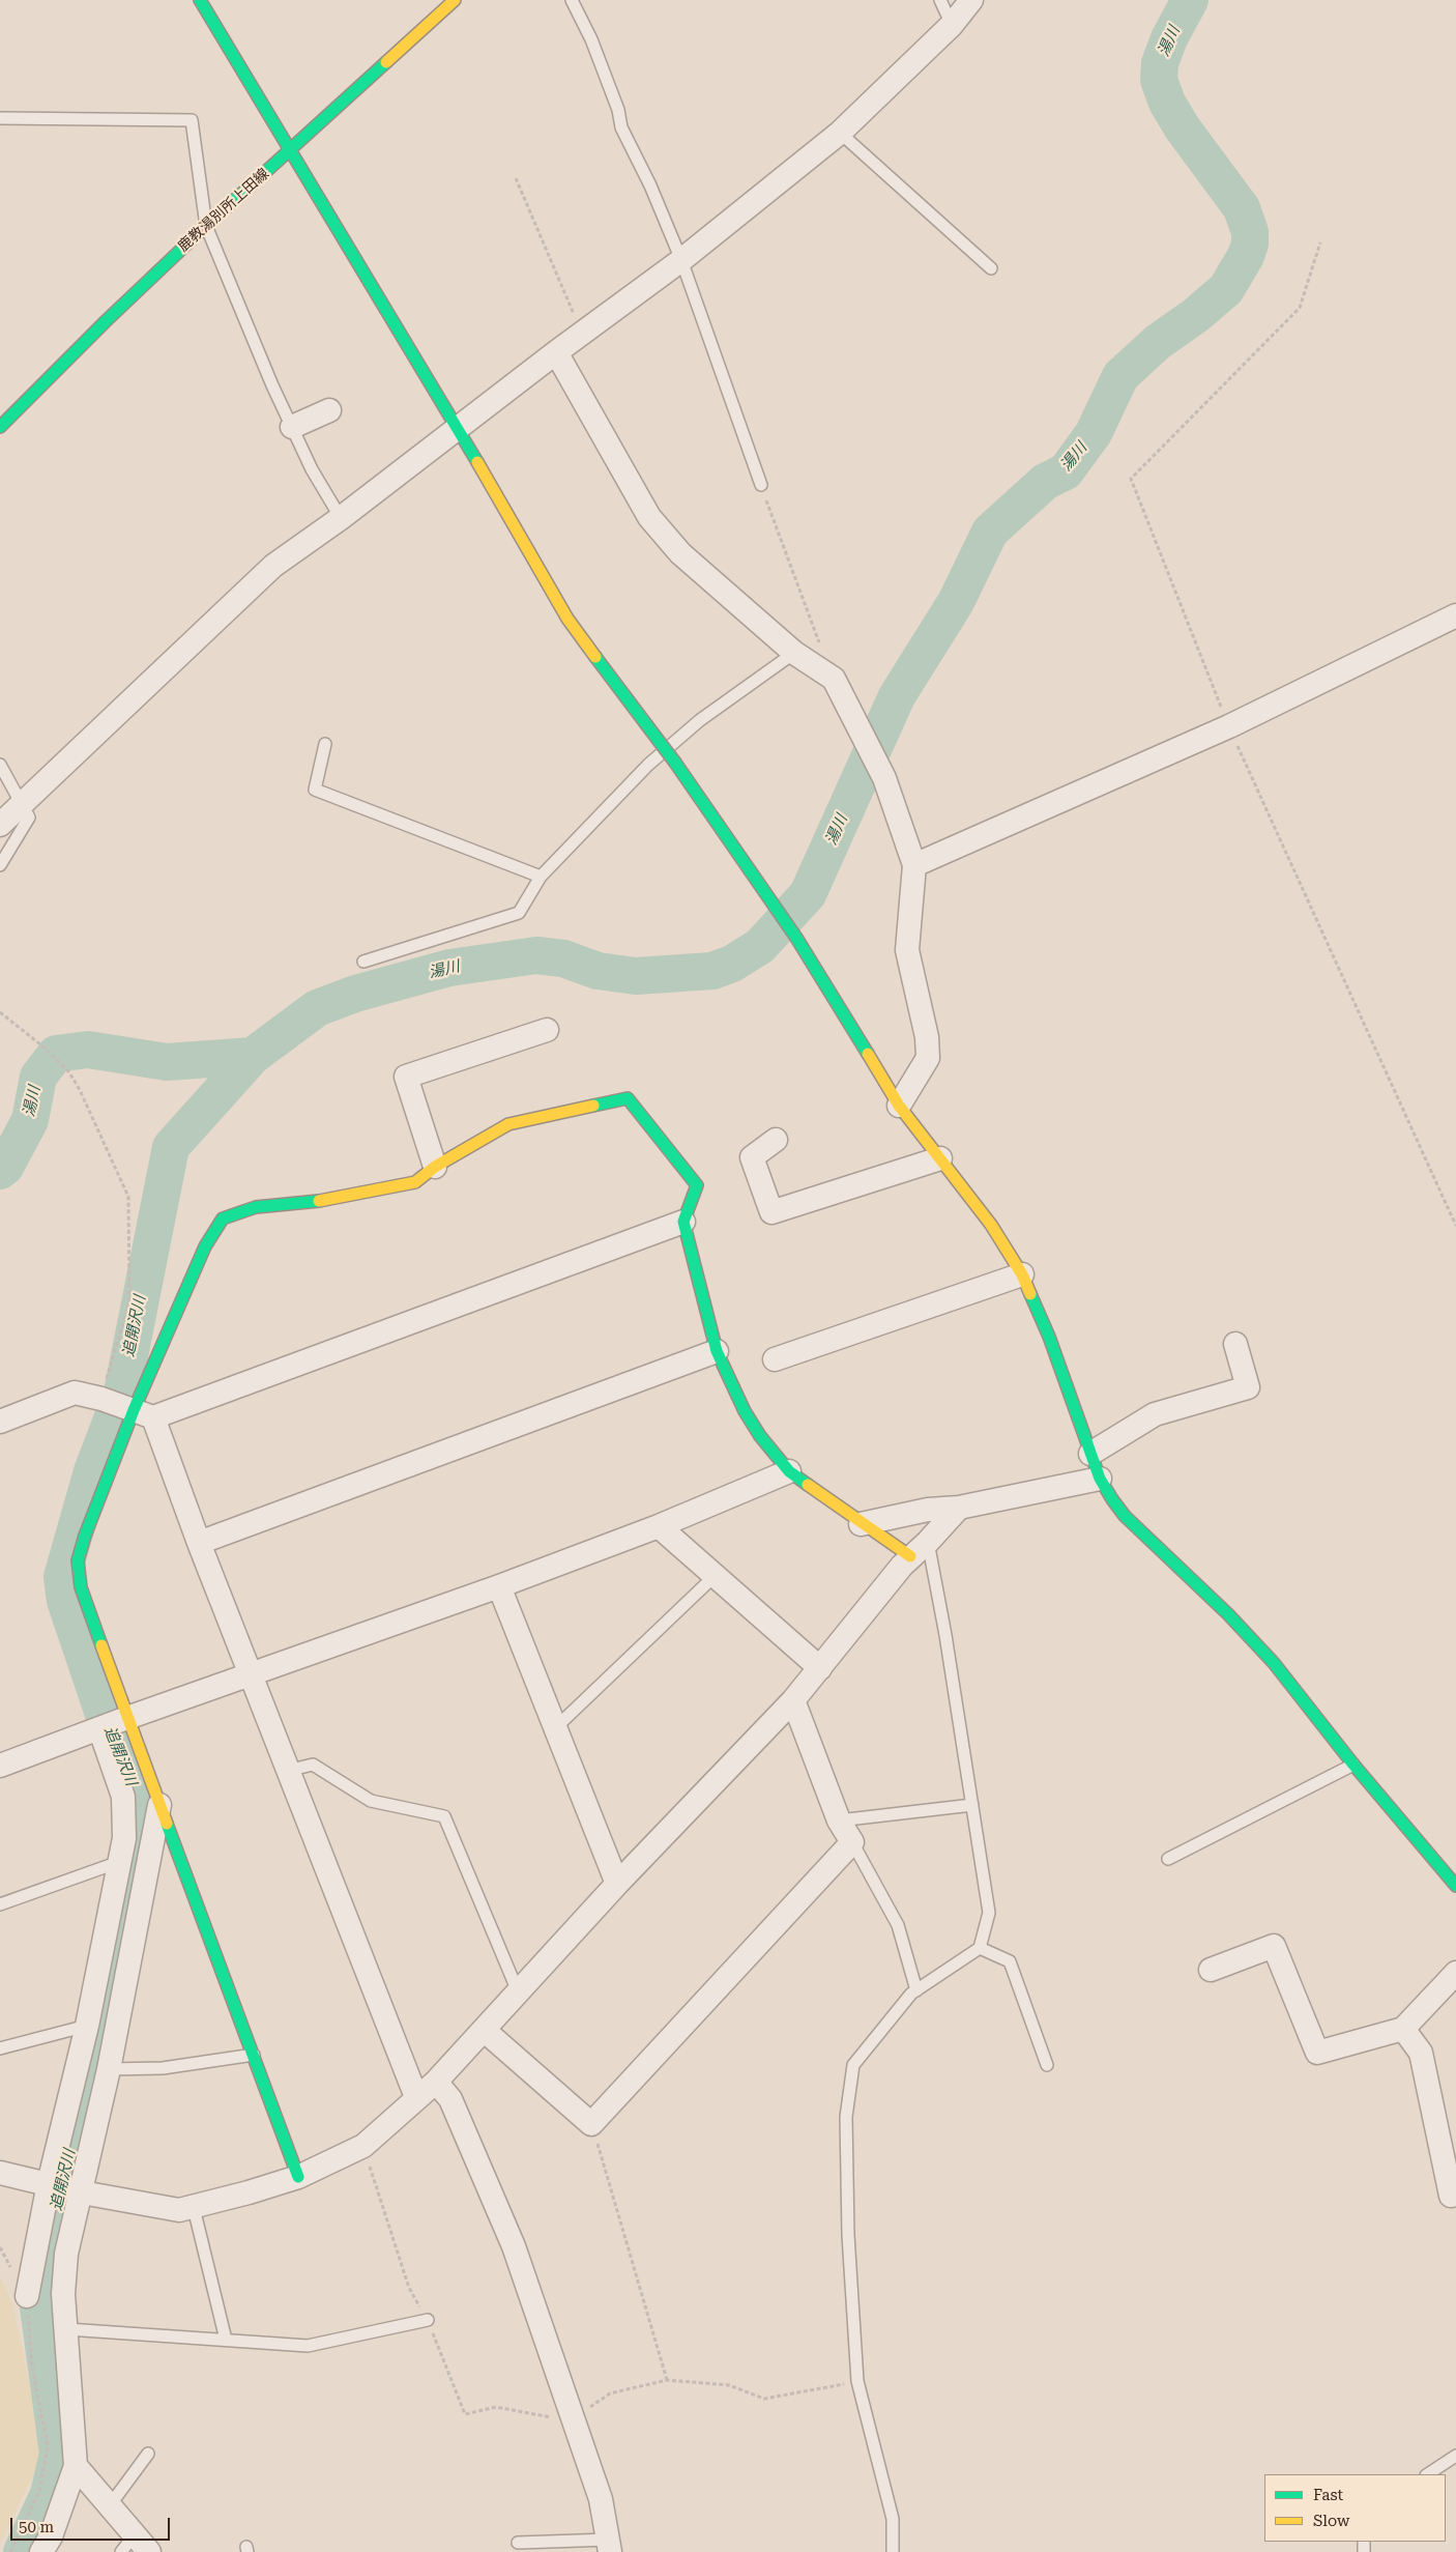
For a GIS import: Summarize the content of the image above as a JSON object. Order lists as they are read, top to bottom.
{
  "streets": {
    "street": ["鹿教湯別所上田線"]
  },
  "water": ["湯川", "追開沢川"],
  "legend": ["Fast", "Slow"],
  "scale_bar": "50 m"
}
